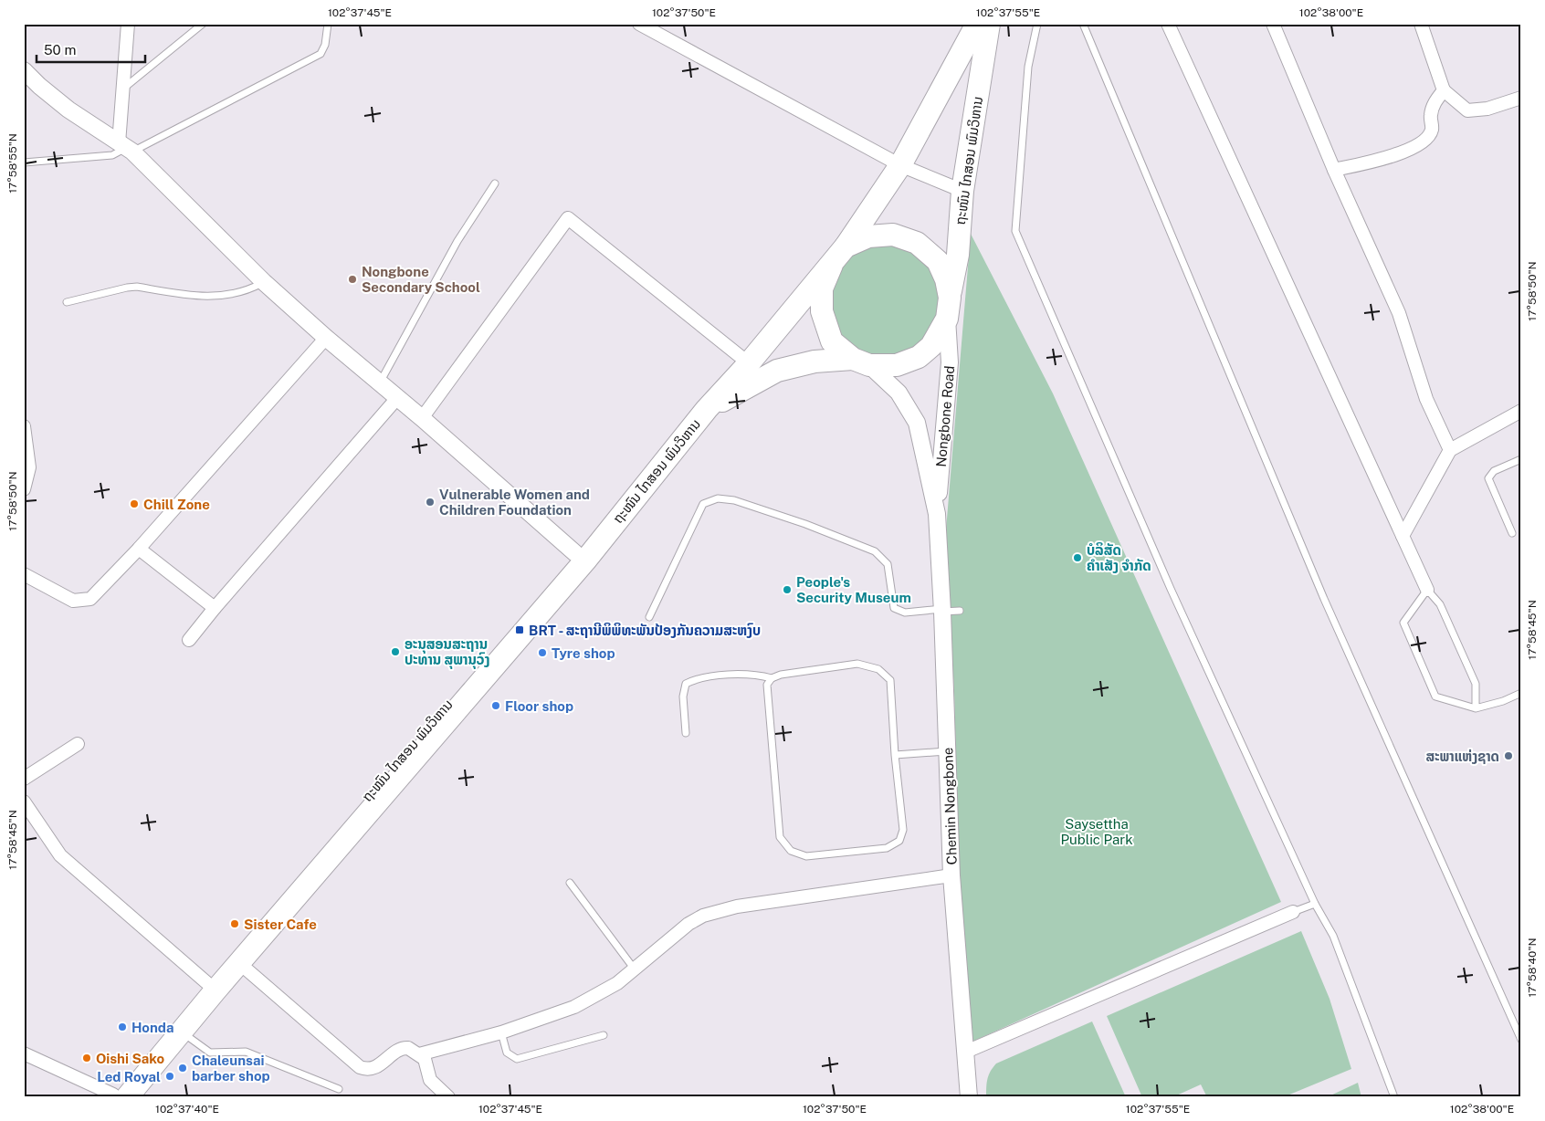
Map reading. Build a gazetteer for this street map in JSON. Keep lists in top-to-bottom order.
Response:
{
  "streets": {
    "highway": ["ຖະໜົນ ໄກສອນ ພົມວິຫານ"],
    "street": ["Nongbone Road", "Chemin Nongbone"]
  },
  "crossings": [
    ["ຖະໜົນ ໄກສອນ ພົມວິຫານ", "Nongbone Road"],
    ["Nongbone Road", "Chemin Nongbone"]
  ],
  "parks": ["Saysettha Public Park"],
  "places": {
    "other": [
      "Nongbone Secondary School",
      "Vulnerable Women and Children Foundation",
      "Chill Zone",
      "ບໍລິສັດ ຄຳເສັງ ຈຳກັດ",
      "People's Security Museum",
      "ອະນຸສອນສະຖານ ປະທານ ສຸພານຸວົງ",
      "Tyre shop",
      "Floor shop",
      "ສະພາແຫ່ງຊາດ",
      "Sister Cafe",
      "Honda",
      "Oishi Sako",
      "Chaleunsai barber shop",
      "Led Royal"
    ],
    "transit": ["BRT - ສະຖານີພິພິທະພັນປ້ອງກັນຄວາມສະຫງົບ"]
  },
  "scale_bar": "50 m",
  "coordinates": [
    "102°37'45\"E",
    "102°37'50\"E",
    "102°37'55\"E",
    "102°38'00\"E",
    "17°58'55\"N",
    "17°58'50\"N",
    "17°58'45\"N",
    "17°58'40\"N",
    "102°37'40\"E"
  ]
}
